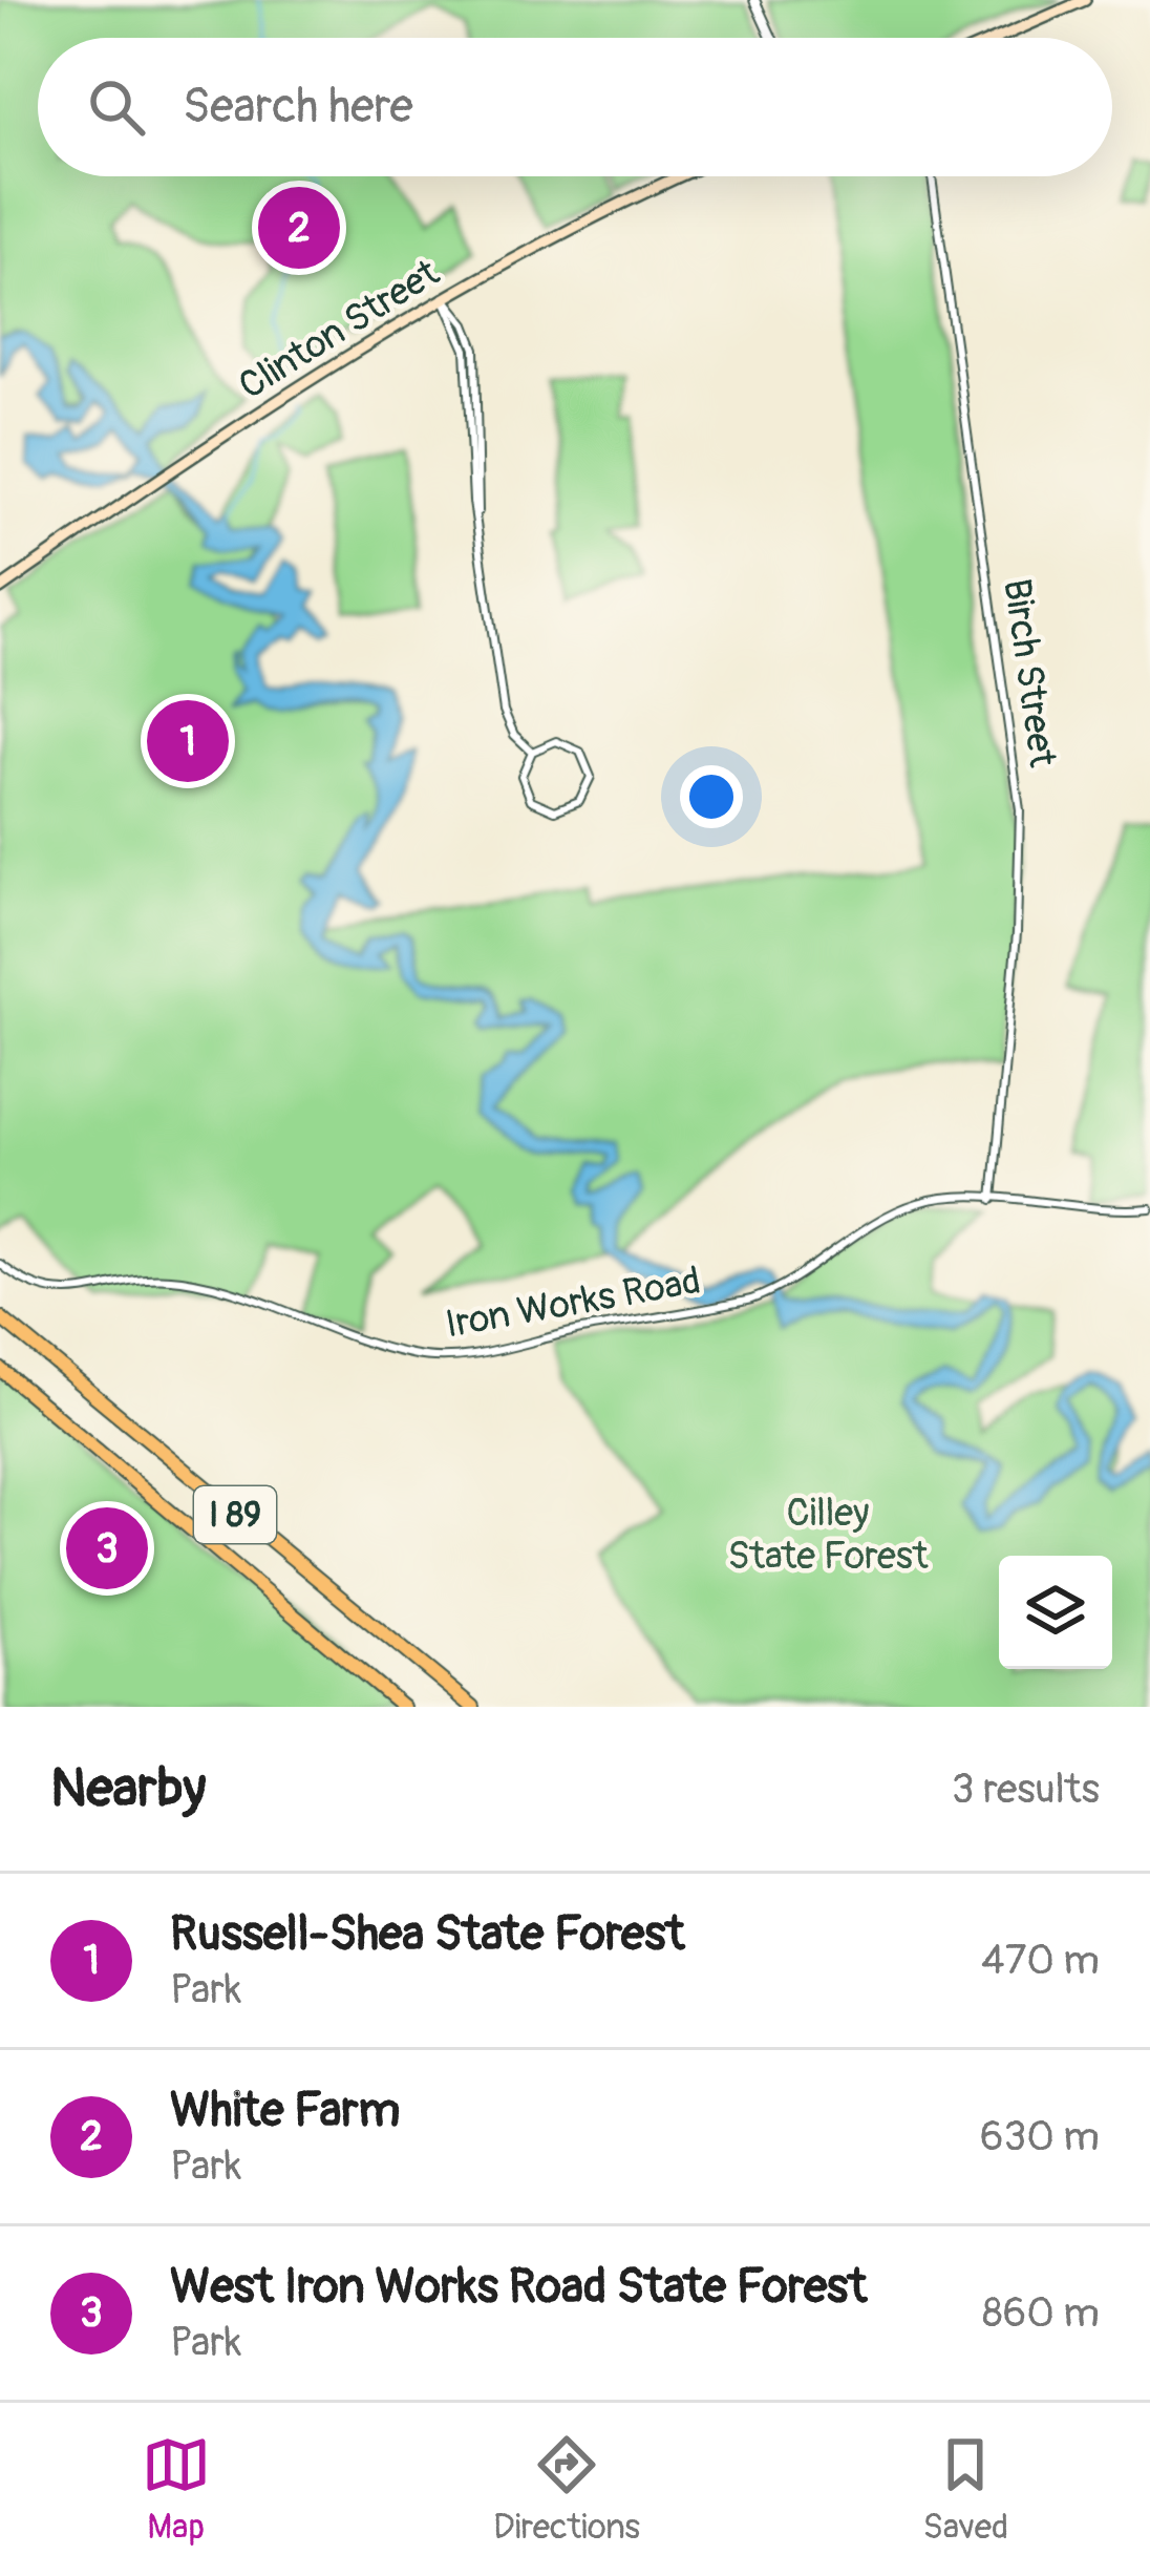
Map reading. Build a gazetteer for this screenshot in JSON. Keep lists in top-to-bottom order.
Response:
{
  "streets": {
    "highway": ["I 89"],
    "main road": ["Clinton Street"],
    "street": ["Birch Street", "Iron Works Road"]
  },
  "crossings": [
    ["Birch Street", "Iron Works Road"]
  ],
  "parks": ["Cilley State Forest"],
  "page": {
    "search": "Search here",
    "pins": ["2", "1", "3"],
    "heading": ["Nearby", "3 results"],
    "list": [
      {
        "mark": "1",
        "name": "Russell-Shea State Forest",
        "note": "Park",
        "value": "470 m"
      },
      {
        "mark": "2",
        "name": "White Farm",
        "note": "Park",
        "value": "630 m"
      },
      {
        "mark": "3",
        "name": "West Iron Works Road State Forest",
        "note": "Park",
        "value": "860 m"
      }
    ],
    "nav": ["Map", "Directions", "Saved"]
  }
}
